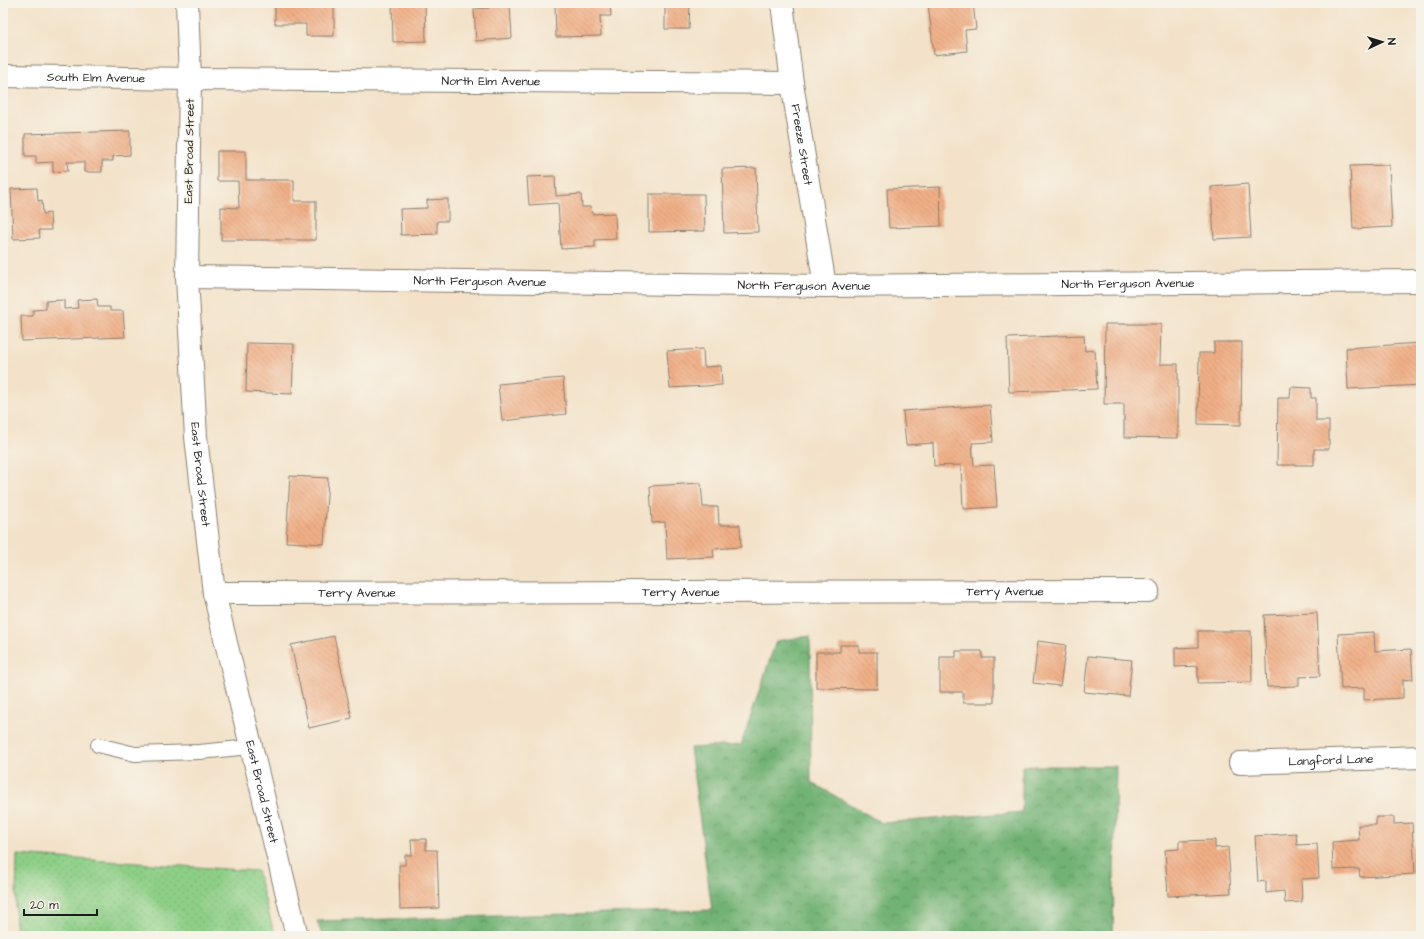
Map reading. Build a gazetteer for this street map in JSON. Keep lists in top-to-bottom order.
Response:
{
  "streets": {
    "street": [
      "South Elm Avenue",
      "North Elm Avenue",
      "Freeze Street",
      "East Broad Street",
      "North Ferguson Avenue",
      "Terry Avenue",
      "Langford Lane"
    ]
  },
  "crossings": [
    ["South Elm Avenue", "North Elm Avenue"],
    ["South Elm Avenue", "East Broad Street"],
    ["North Elm Avenue", "Freeze Street"],
    ["North Elm Avenue", "East Broad Street"],
    ["Freeze Street", "North Ferguson Avenue"],
    ["East Broad Street", "North Ferguson Avenue"],
    ["East Broad Street", "Terry Avenue"]
  ],
  "scale_bar": "20 m",
  "north": "right"
}
